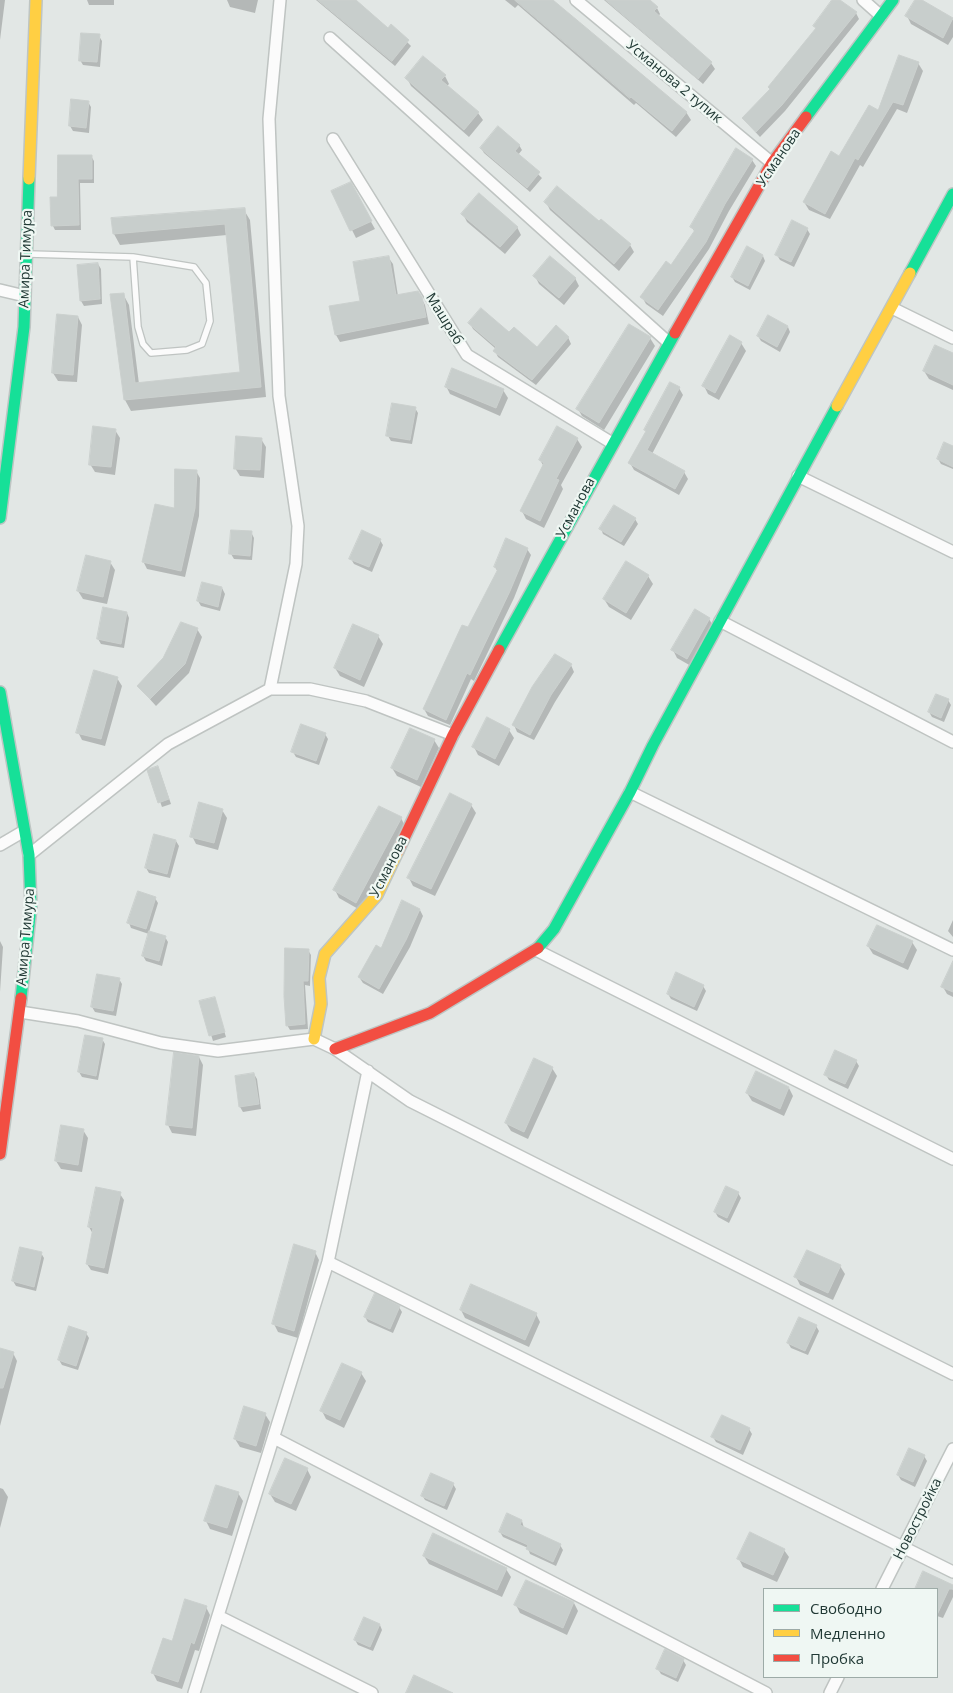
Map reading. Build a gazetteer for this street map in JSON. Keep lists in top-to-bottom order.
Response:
{
  "streets": {
    "street": [
      "Усманова 2 тупик",
      "Усманова",
      "Амира Тимура",
      "Машраб",
      "Новостройка"
    ]
  },
  "crossings": [
    ["Усманова 2 тупик", "Усманова"],
    ["Усманова", "Машраб"]
  ],
  "legend": ["Свободно", "Медленно", "Пробка"]
}
